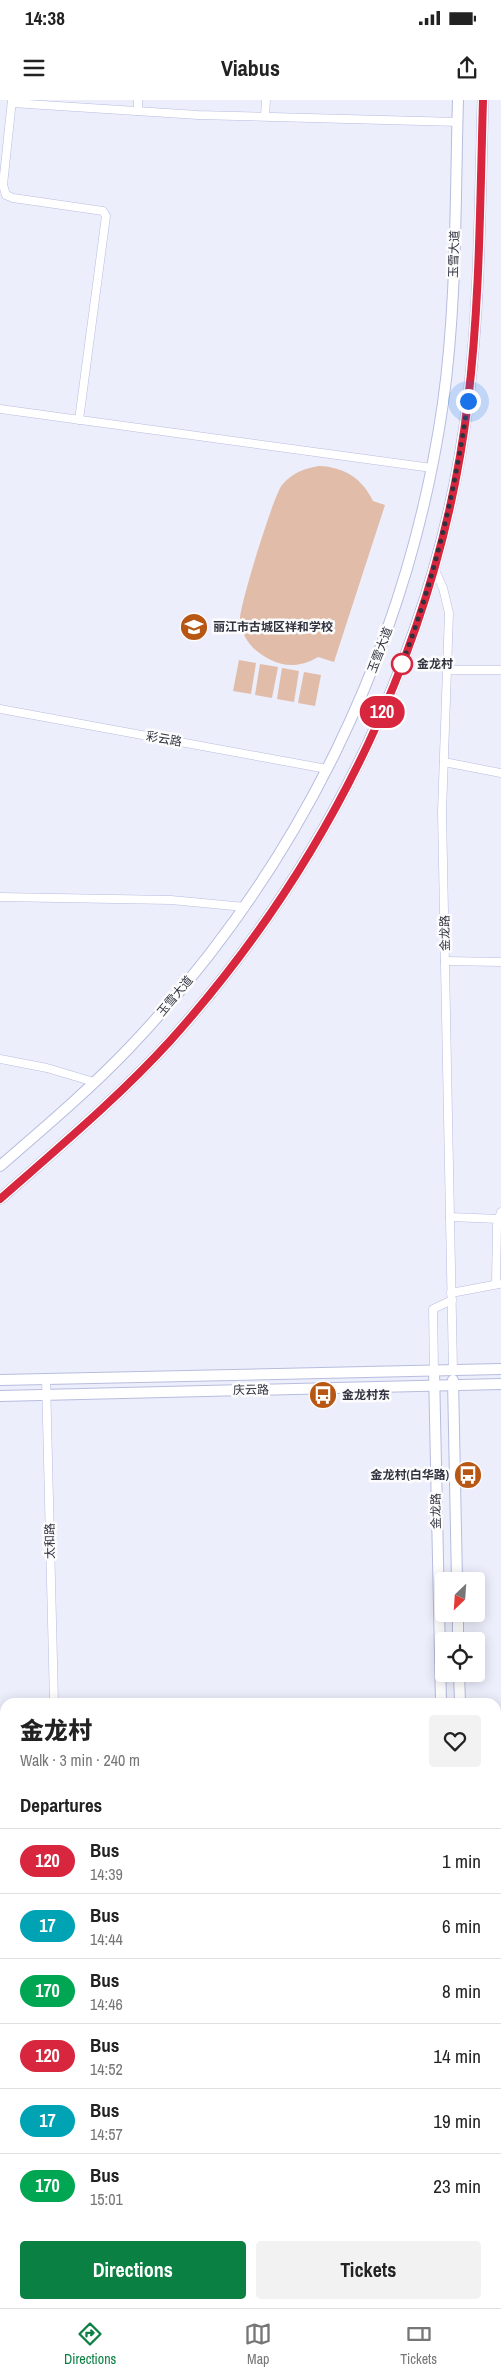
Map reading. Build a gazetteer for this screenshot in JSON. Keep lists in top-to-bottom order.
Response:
{
  "streets": {
    "main road": ["玉雪大道", "金龙路", "庆云路"],
    "street": ["彩云路", "太和路"]
  },
  "crossings": [
    ["玉雪大道", "彩云路"],
    ["玉雪大道", "金龙路"],
    ["金龙路", "庆云路"],
    ["庆云路", "太和路"]
  ],
  "places": {
    "school or university": ["丽江市古城区祥和学校"],
    "other": ["金龙村"],
    "bus stop": ["金龙村东", "金龙村(白华路)"]
  },
  "lines": ["bus line 120"],
  "north": "bottom left",
  "page": {
    "status": "14:38",
    "header": "Viabus",
    "on_map": "120",
    "heading": [
      ["金龙村", "Walk · 3 min · 240 m"],
      "Departures"
    ],
    "list": [
      {
        "mark": "120",
        "name": "Bus",
        "note": "14:39",
        "value": "1 min"
      },
      {
        "mark": "17",
        "name": "Bus",
        "note": "14:44",
        "value": "6 min"
      },
      {
        "mark": "170",
        "name": "Bus",
        "note": "14:46",
        "value": "8 min"
      },
      {
        "mark": "120",
        "name": "Bus",
        "note": "14:52",
        "value": "14 min"
      },
      {
        "mark": "17",
        "name": "Bus",
        "note": "14:57",
        "value": "19 min"
      },
      {
        "mark": "170",
        "name": "Bus",
        "note": "15:01",
        "value": "23 min"
      }
    ],
    "buttons": ["Directions", "Tickets"],
    "tabs": ["Directions", "Map", "Tickets"]
  }
}
